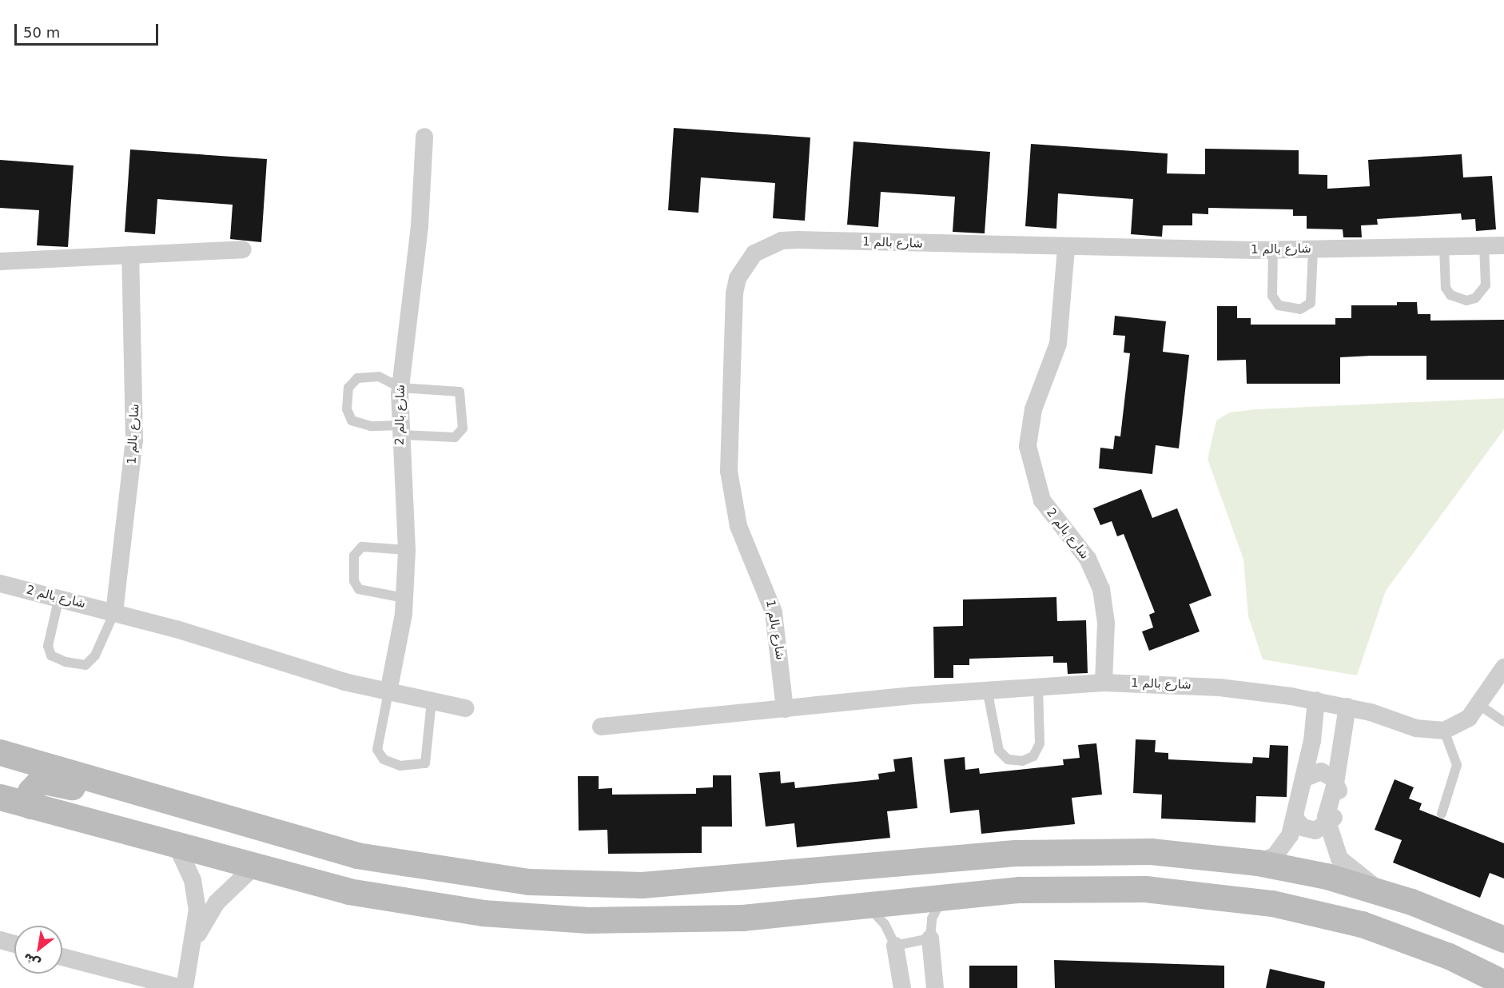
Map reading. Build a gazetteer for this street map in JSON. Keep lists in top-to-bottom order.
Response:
{
  "streets": {
    "street": ["شارع بالم 1", "شارع بالم 2"]
  },
  "crossings": [
    ["شارع بالم 1", "شارع بالم 2"]
  ],
  "scale_bar": "50 m",
  "north": "bottom left"
}
